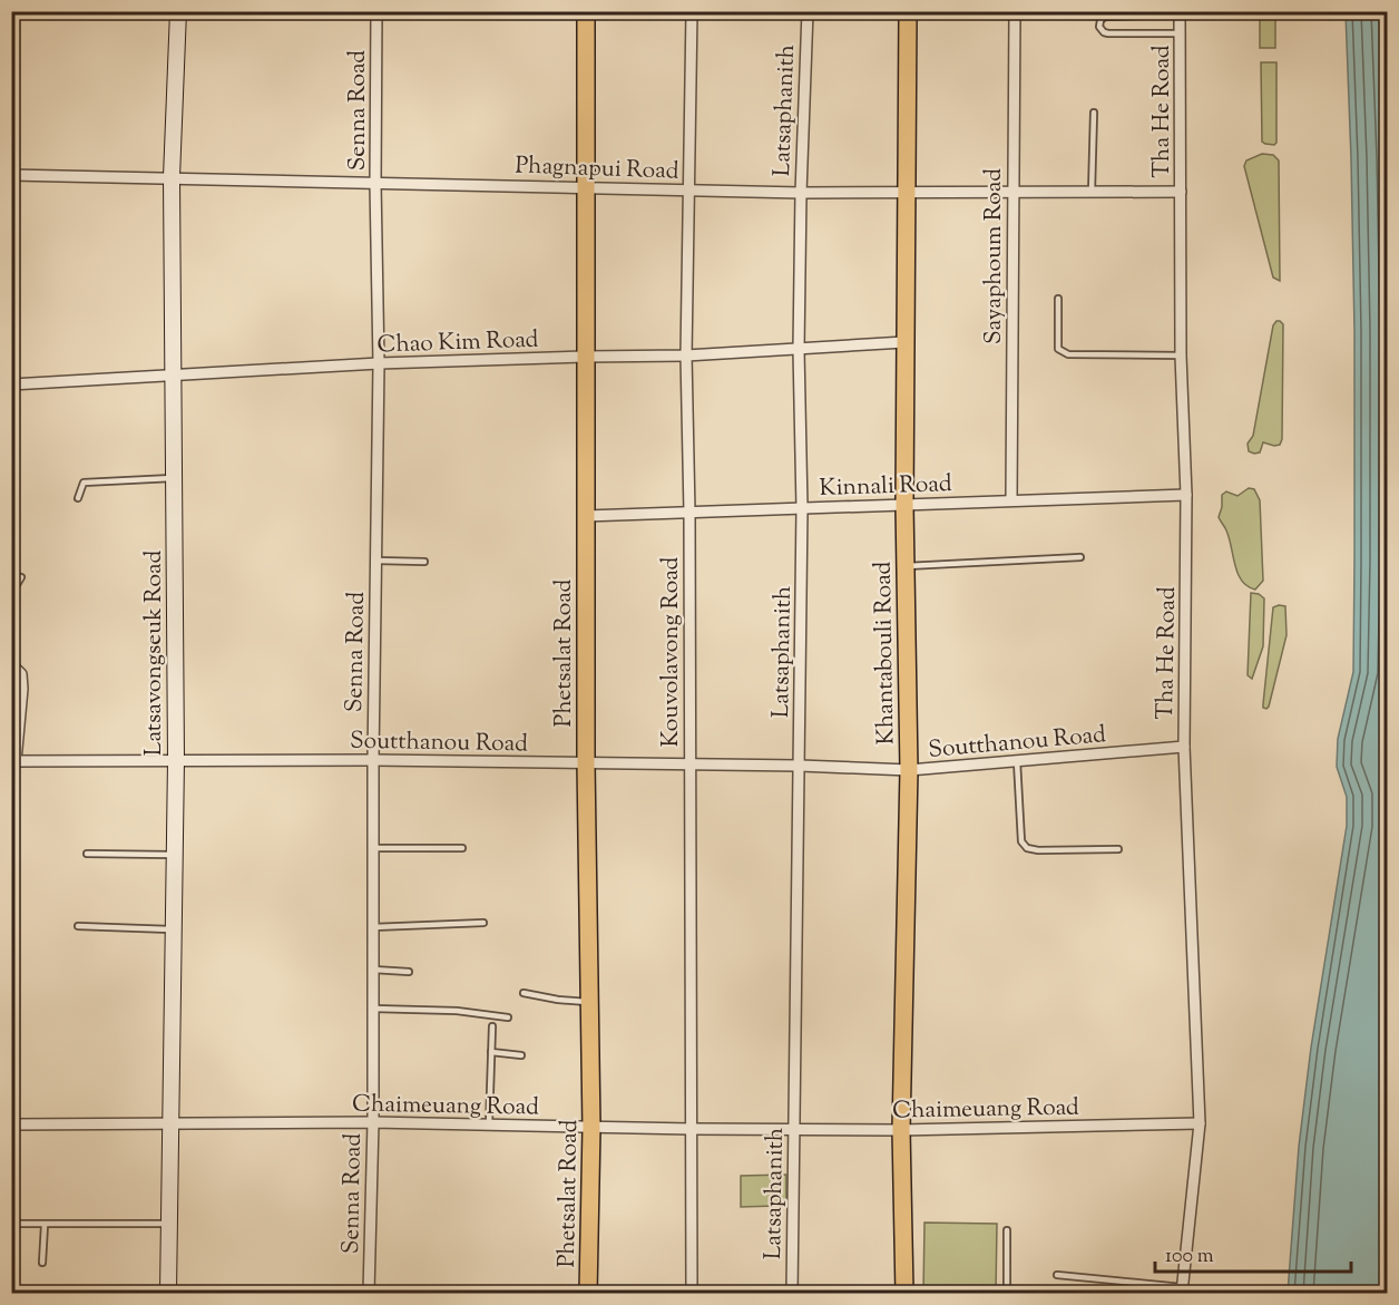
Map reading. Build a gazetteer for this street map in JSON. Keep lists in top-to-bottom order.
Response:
{
  "streets": {
    "main road": ["Phetsalat Road", "Khantabouli Road"],
    "street": [
      "Senna Road",
      "Latsaphanith",
      "Tha He Road",
      "Phagnapui Road",
      "Sayaphoum Road",
      "Chao Kim Road",
      "Kinnali Road",
      "Kouvolavong Road",
      "Latsavongseuk Road",
      "Soutthanou Road",
      "Chaimeuang Road"
    ]
  },
  "crossings": [
    ["Senna Road", "Phagnapui Road"],
    ["Senna Road", "Chao Kim Road"],
    ["Senna Road", "Soutthanou Road"],
    ["Senna Road", "Chaimeuang Road"],
    ["Latsaphanith", "Phagnapui Road"],
    ["Latsaphanith", "Chao Kim Road"],
    ["Latsaphanith", "Kinnali Road"],
    ["Latsaphanith", "Soutthanou Road"],
    ["Latsaphanith", "Chaimeuang Road"],
    ["Tha He Road", "Phagnapui Road"],
    ["Tha He Road", "Kinnali Road"],
    ["Tha He Road", "Soutthanou Road"],
    ["Tha He Road", "Chaimeuang Road"],
    ["Phagnapui Road", "Sayaphoum Road"],
    ["Phagnapui Road", "Kouvolavong Road"],
    ["Phagnapui Road", "Latsavongseuk Road"],
    ["Phagnapui Road", "Phetsalat Road"],
    ["Phagnapui Road", "Khantabouli Road"],
    ["Sayaphoum Road", "Kinnali Road"],
    ["Chao Kim Road", "Kouvolavong Road"],
    ["Chao Kim Road", "Latsavongseuk Road"],
    ["Chao Kim Road", "Phetsalat Road"],
    ["Chao Kim Road", "Khantabouli Road"],
    ["Kinnali Road", "Kouvolavong Road"],
    ["Kinnali Road", "Phetsalat Road"],
    ["Kinnali Road", "Khantabouli Road"],
    ["Kouvolavong Road", "Soutthanou Road"],
    ["Kouvolavong Road", "Chaimeuang Road"],
    ["Latsavongseuk Road", "Soutthanou Road"],
    ["Latsavongseuk Road", "Chaimeuang Road"],
    ["Phetsalat Road", "Soutthanou Road"],
    ["Phetsalat Road", "Chaimeuang Road"],
    ["Khantabouli Road", "Soutthanou Road"],
    ["Khantabouli Road", "Chaimeuang Road"]
  ],
  "scale_bar": "100 m"
}
